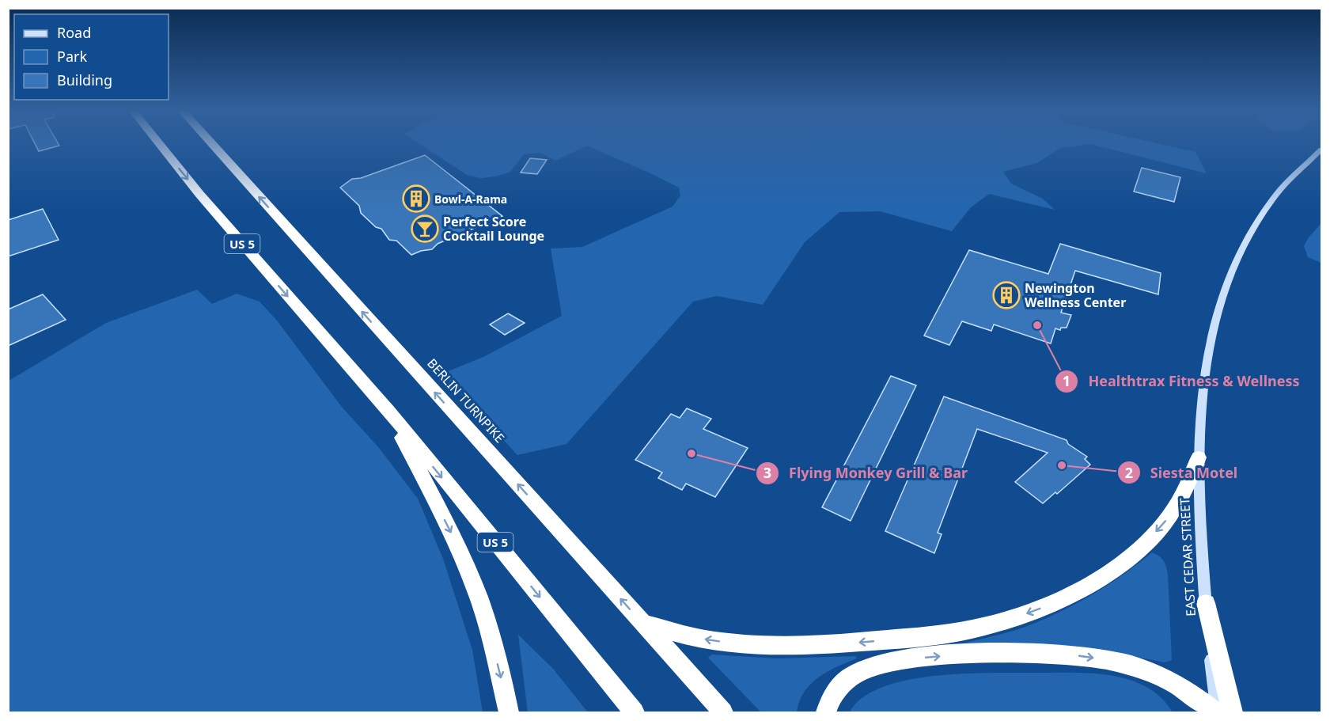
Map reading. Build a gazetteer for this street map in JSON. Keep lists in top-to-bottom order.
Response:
{
  "streets": {
    "highway": ["US 5", "BERLIN TURNPIKE"],
    "main road": ["EAST CEDAR STREET"]
  },
  "places": {
    "building": ["Bowl-A-Rama", "Newington Wellness Center"],
    "bar": ["Perfect Score Cocktail Lounge"],
    "other": ["Healthtrax Fitness & Wellness", "Flying Monkey Grill & Bar", "Siesta Motel"]
  },
  "legend": ["Road", "Park", "Building"]
}
